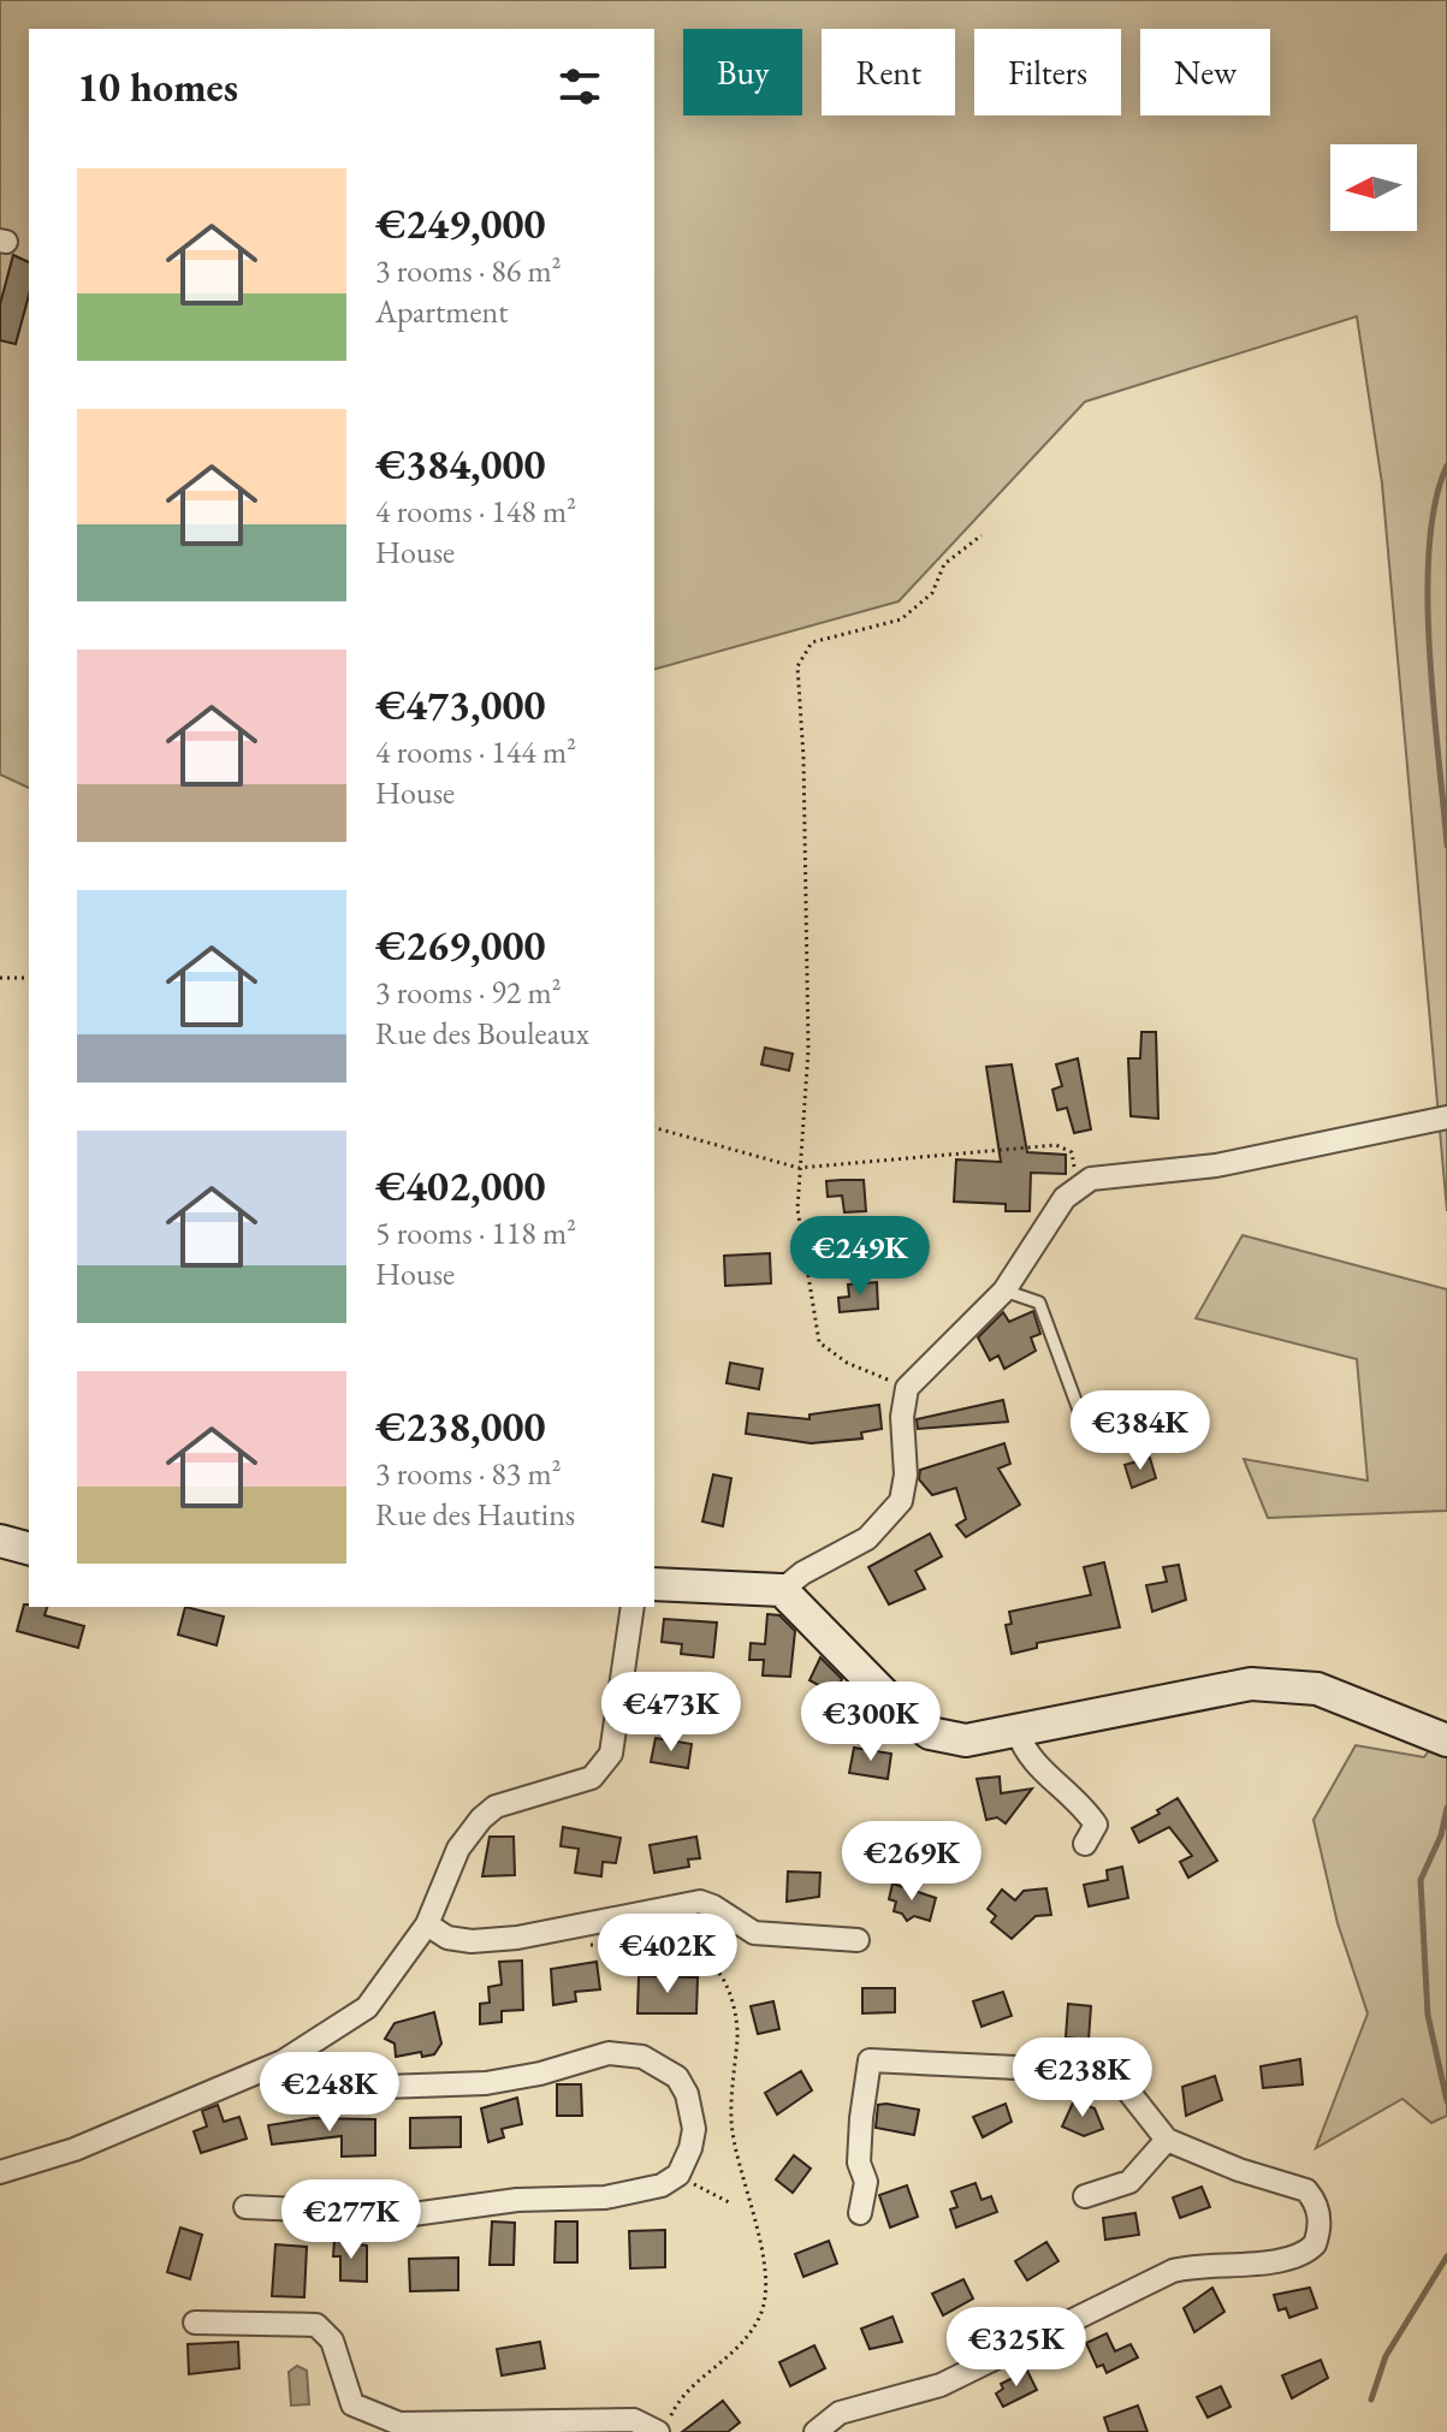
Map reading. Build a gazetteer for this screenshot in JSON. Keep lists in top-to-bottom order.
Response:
{
  "north": "left",
  "page": {
    "chip": [
      "Buy",
      "Rent",
      "Filters",
      "New"
    ],
    "heading": "10 homes",
    "list": [
      {
        "name": "€249,000",
        "note": "3 rooms · 86 m² · Apartment"
      },
      {
        "name": "€384,000",
        "note": "4 rooms · 148 m² · House"
      },
      {
        "name": "€473,000",
        "note": "4 rooms · 144 m² · House"
      },
      {
        "name": "€269,000",
        "note": "3 rooms · 92 m² · Rue des Bouleaux"
      },
      {
        "name": "€402,000",
        "note": "5 rooms · 118 m² · House"
      },
      {
        "name": "€238,000",
        "note": "3 rooms · 83 m² · Rue des Hautins"
      }
    ],
    "price": [
      "€249K",
      "€384K",
      "€473K",
      "€300K",
      "€269K",
      "€402K",
      "€238K",
      "€248K",
      "€277K",
      "€325K"
    ]
  }
}
